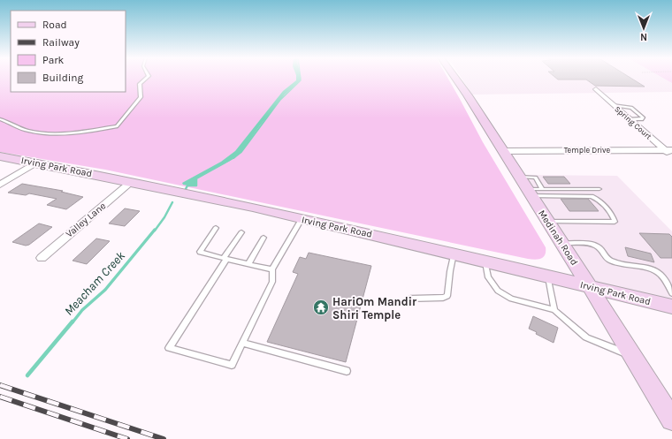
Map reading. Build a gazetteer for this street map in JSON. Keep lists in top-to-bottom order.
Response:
{
  "streets": {
    "main road": ["Irving Park Road", "Medinah Road"],
    "street": ["Spring Court", "Temple Drive", "Valley Lane"]
  },
  "crossings": [
    ["Spring Court", "Temple Drive"],
    ["Temple Drive", "Medinah Road"],
    ["Irving Park Road", "Valley Lane"],
    ["Irving Park Road", "Medinah Road"]
  ],
  "water": ["Meacham Creek"],
  "places": {
    "temple": ["HariOm Mandir Shiri Temple"]
  },
  "legend": [
    "Road",
    "Railway",
    "Park",
    "Building"
  ],
  "north": "bottom"
}
